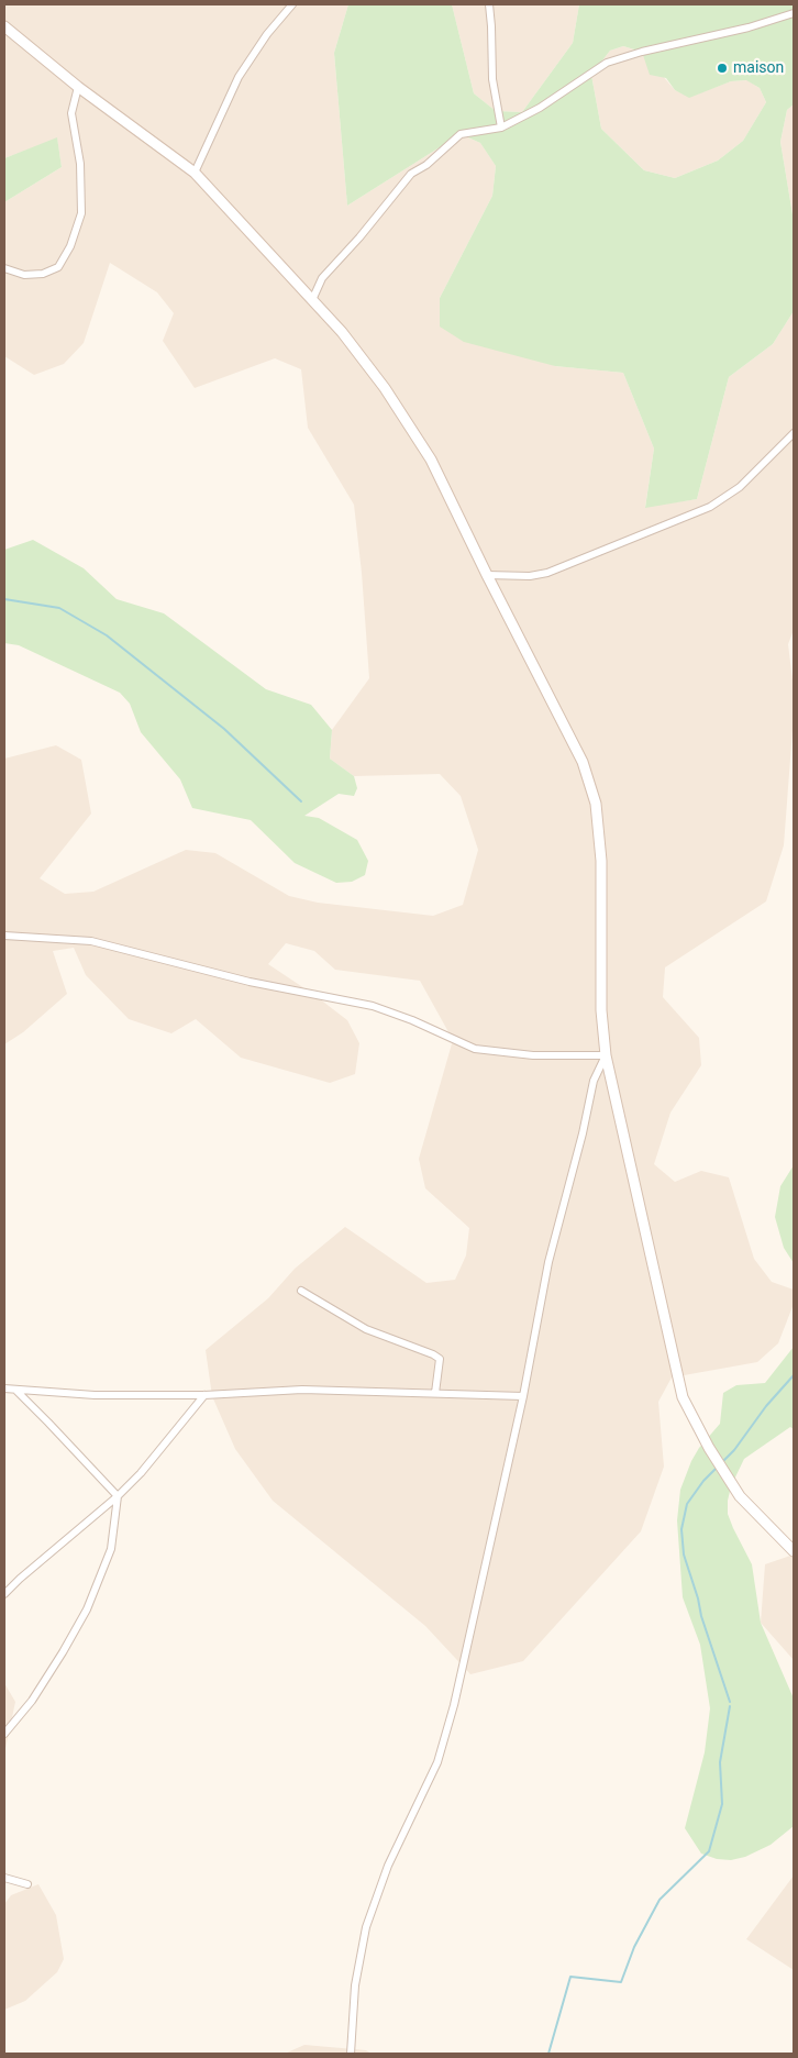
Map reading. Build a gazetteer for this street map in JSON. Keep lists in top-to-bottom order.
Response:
{
  "places": ["maison"]
}
